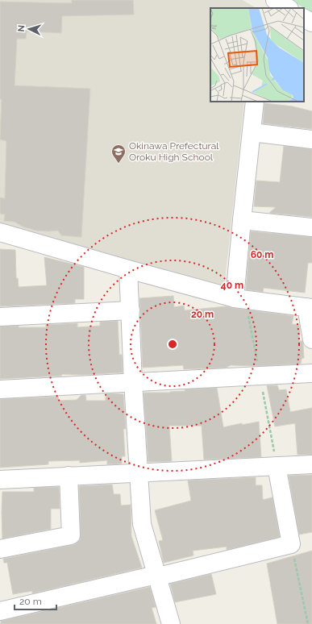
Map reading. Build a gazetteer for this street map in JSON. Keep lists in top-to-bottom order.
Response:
{
  "places": {
    "school or university": ["Okinawa Prefectural Oroku High School"]
  },
  "scale_bar": "20 m",
  "north": "left",
  "rings": ["60 m", "40 m", "20 m"]
}
